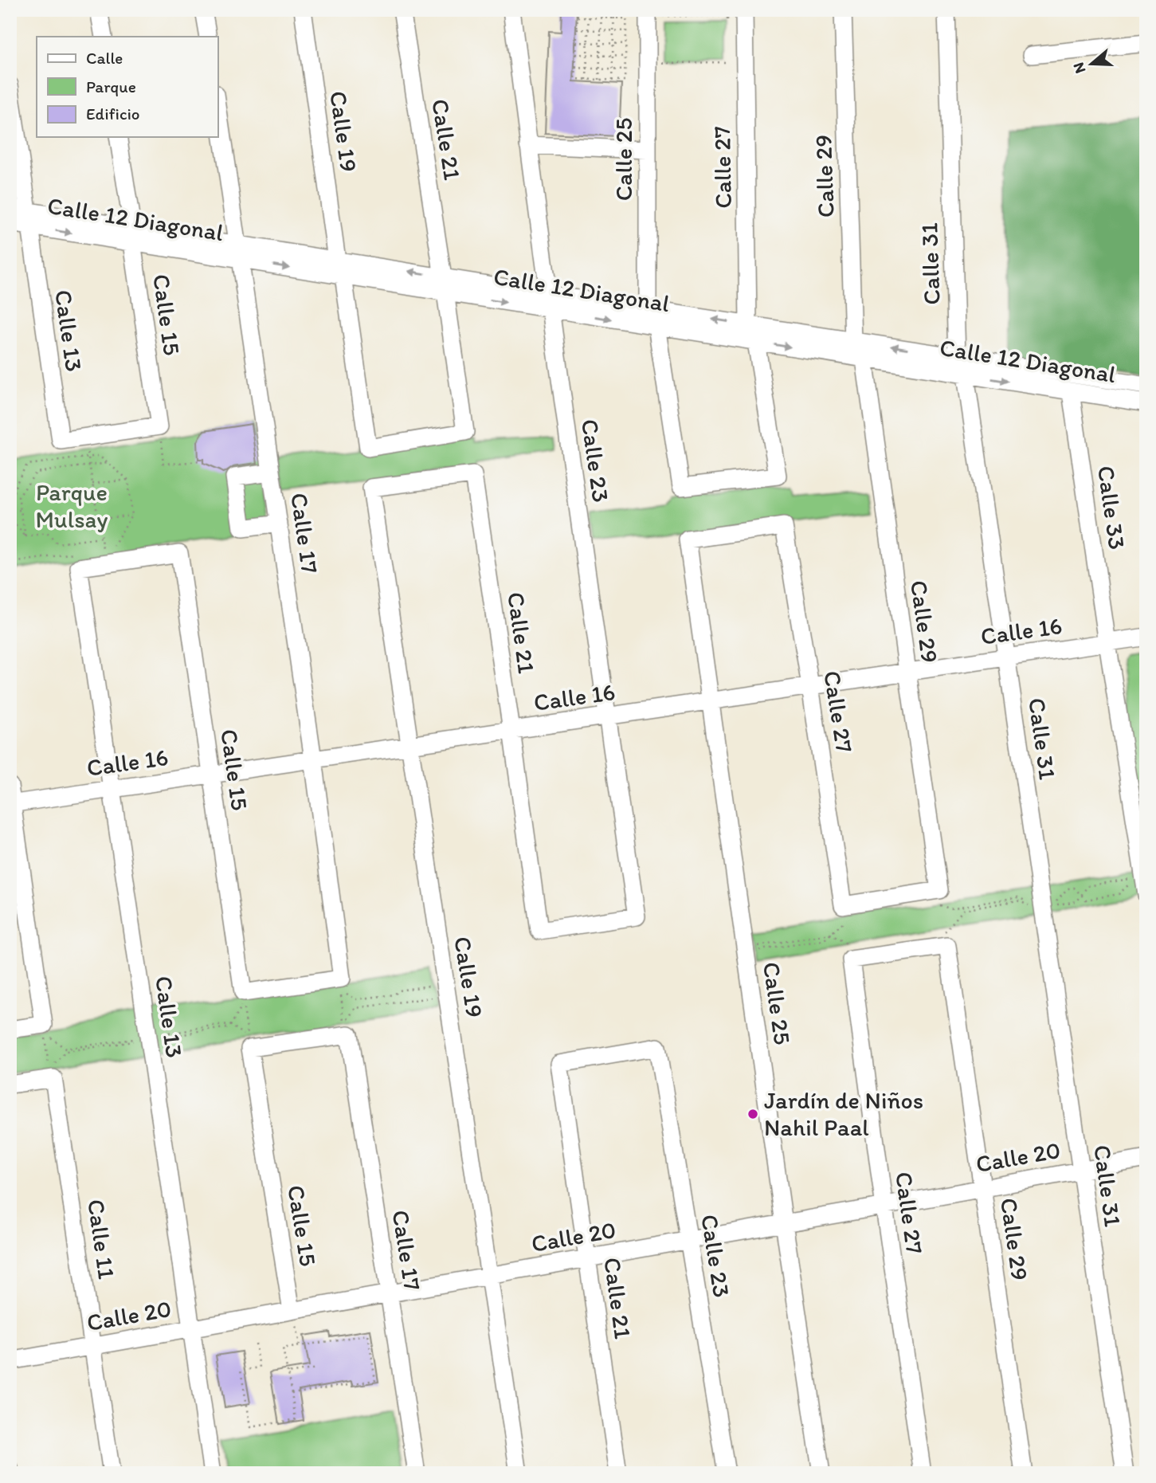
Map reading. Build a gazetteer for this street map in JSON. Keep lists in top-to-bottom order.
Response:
{
  "streets": {
    "street": [
      "Calle 19",
      "Calle 21",
      "Calle 25",
      "Calle 27",
      "Calle 29",
      "Calle 12 Diagonal",
      "Calle 31",
      "Calle 15",
      "Calle 13",
      "Calle 23",
      "Calle 33",
      "Calle 17",
      "Calle 16",
      "Calle 20",
      "Calle 11"
    ]
  },
  "crossings": [
    ["Calle 19", "Calle 21"],
    ["Calle 19", "Calle 12 Diagonal"],
    ["Calle 19", "Calle 16"],
    ["Calle 19", "Calle 20"],
    ["Calle 21", "Calle 12 Diagonal"],
    ["Calle 21", "Calle 23"],
    ["Calle 21", "Calle 16"],
    ["Calle 21", "Calle 20"],
    ["Calle 25", "Calle 27"],
    ["Calle 25", "Calle 12 Diagonal"],
    ["Calle 25", "Calle 16"],
    ["Calle 25", "Calle 20"],
    ["Calle 27", "Calle 12 Diagonal"],
    ["Calle 27", "Calle 16"],
    ["Calle 27", "Calle 20"],
    ["Calle 29", "Calle 12 Diagonal"],
    ["Calle 29", "Calle 16"],
    ["Calle 29", "Calle 20"],
    ["Calle 12 Diagonal", "Calle 31"],
    ["Calle 12 Diagonal", "Calle 15"],
    ["Calle 12 Diagonal", "Calle 13"],
    ["Calle 12 Diagonal", "Calle 23"],
    ["Calle 12 Diagonal", "Calle 33"],
    ["Calle 12 Diagonal", "Calle 17"],
    ["Calle 31", "Calle 16"],
    ["Calle 31", "Calle 20"],
    ["Calle 15", "Calle 13"],
    ["Calle 15", "Calle 16"],
    ["Calle 15", "Calle 20"],
    ["Calle 13", "Calle 16"],
    ["Calle 13", "Calle 20"],
    ["Calle 23", "Calle 16"],
    ["Calle 23", "Calle 20"],
    ["Calle 33", "Calle 16"],
    ["Calle 17", "Calle 16"],
    ["Calle 17", "Calle 20"],
    ["Calle 20", "Calle 11"]
  ],
  "parks": ["Parque Mulsay"],
  "places": ["Jardín de Niños Nahil Paal"],
  "legend": ["Calle", "Parque", "Edificio"],
  "north": "left"
}
